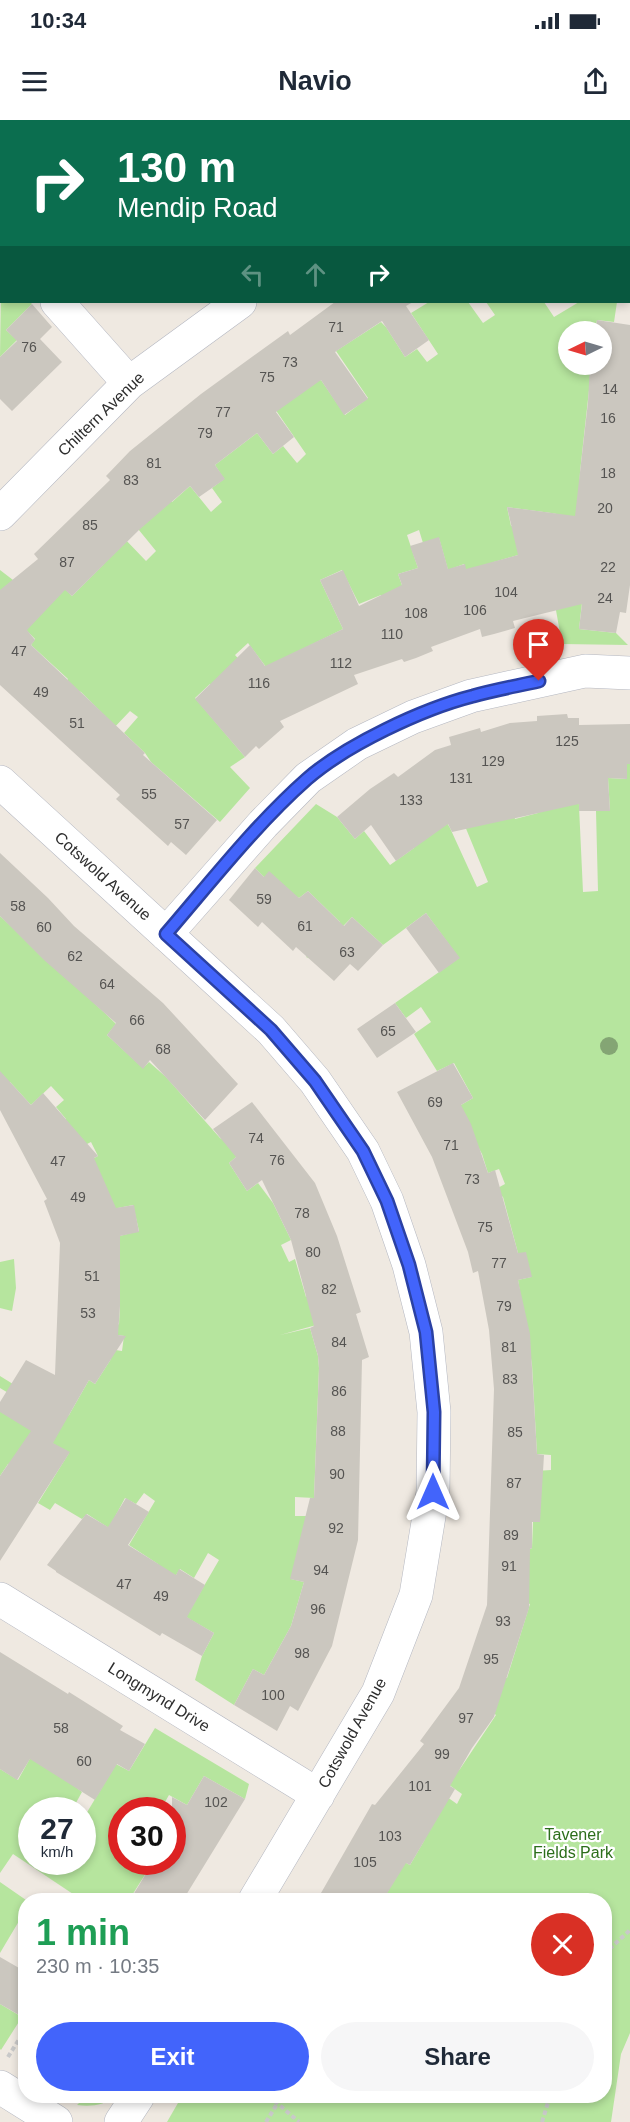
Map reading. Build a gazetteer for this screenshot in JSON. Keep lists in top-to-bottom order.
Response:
{
  "streets": {
    "street": ["Chiltern Avenue", "Cotswold Avenue", "Longmynd Drive"]
  },
  "crossings": [
    ["Cotswold Avenue", "Longmynd Drive"]
  ],
  "parks": ["Tavener Fields Park"],
  "house_numbers": [
    "71",
    "76",
    "73",
    "75",
    "14",
    "77",
    "16",
    "79",
    "81",
    "18",
    "83",
    "20",
    "85",
    "87",
    "22",
    "104",
    "24",
    "106",
    "108",
    "110",
    "47",
    "112",
    "116",
    "49",
    "51",
    "125",
    "129",
    "131",
    "55",
    "133",
    "57",
    "59",
    "58",
    "61",
    "60",
    "63",
    "62",
    "64",
    "66",
    "65",
    "68",
    "69",
    "74",
    "71",
    "76",
    "47",
    "73",
    "49",
    "78",
    "75",
    "80",
    "77",
    "51",
    "82",
    "79",
    "53",
    "84",
    "81",
    "83",
    "86",
    "88",
    "85",
    "90",
    "87",
    "92",
    "89",
    "91",
    "94",
    "47",
    "49",
    "96",
    "93",
    "98",
    "95",
    "100",
    "97",
    "58",
    "99",
    "60",
    "101",
    "102",
    "103",
    "105"
  ],
  "north": "left",
  "page": {
    "status": "10:34",
    "header": "Navio",
    "turn": ["130 m", "Mendip Road"],
    "speed": "27 km/h",
    "limit": "30",
    "heading": ["1 min", "230 m · 10:35"],
    "buttons": ["Exit", "Share"]
  }
}
